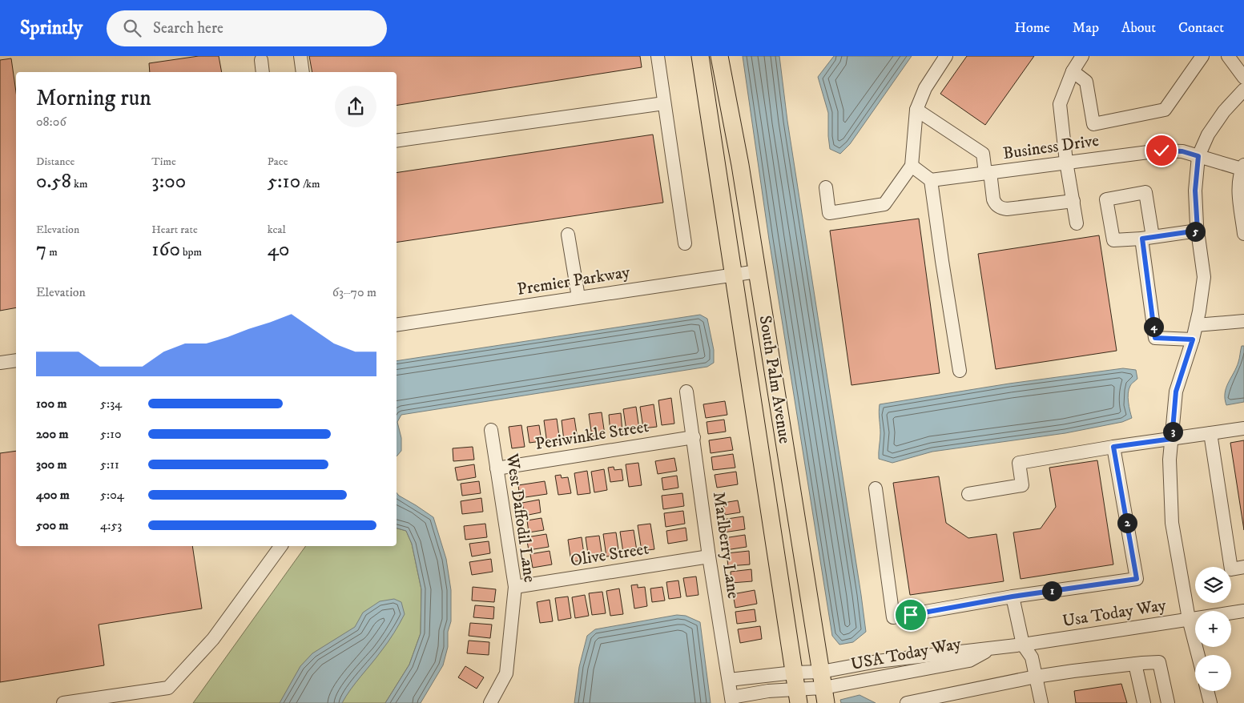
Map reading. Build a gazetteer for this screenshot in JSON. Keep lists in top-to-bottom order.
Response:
{
  "streets": {
    "main road": ["South Palm Avenue"],
    "street": [
      "Business Drive",
      "Premier Parkway",
      "Periwinkle Street",
      "West Daffodil Lane",
      "Marlberry Lane",
      "Olive Street",
      "Usa Today Way",
      "USA Today Way"
    ]
  },
  "crossings": [
    ["Premier Parkway", "South Palm Avenue"],
    ["South Palm Avenue", "USA Today Way"],
    ["Periwinkle Street", "West Daffodil Lane"],
    ["Periwinkle Street", "Marlberry Lane"],
    ["West Daffodil Lane", "Olive Street"],
    ["Marlberry Lane", "Olive Street"],
    ["Marlberry Lane", "USA Today Way"],
    ["Usa Today Way", "USA Today Way"]
  ],
  "page": {
    "header": "Sprintly",
    "search": "Search here",
    "nav": [
      "Home",
      "Map",
      "About",
      "Contact"
    ],
    "heading": ["Morning run", "08:06"],
    "stats": [
      ["Distance", "0.58 km"],
      ["Time", "3:00"],
      ["Pace", "5:10 /km"],
      ["Elevation", "7 m"],
      ["Heart rate", "160 bpm"],
      ["kcal", "40"]
    ],
    "pins": [
      "5",
      "4",
      "3",
      "2",
      "1"
    ],
    "chart": ["Elevation", "63–70 m"],
    "list": [
      {
        "name": "100 m",
        "note": "5:34"
      },
      {
        "name": "200 m",
        "note": "5:10"
      },
      {
        "name": "300 m",
        "note": "5:11"
      },
      {
        "name": "400 m",
        "note": "5:04"
      },
      {
        "name": "500 m",
        "note": "4:53"
      }
    ],
    "map_buttons": ["+", "−"]
  }
}
